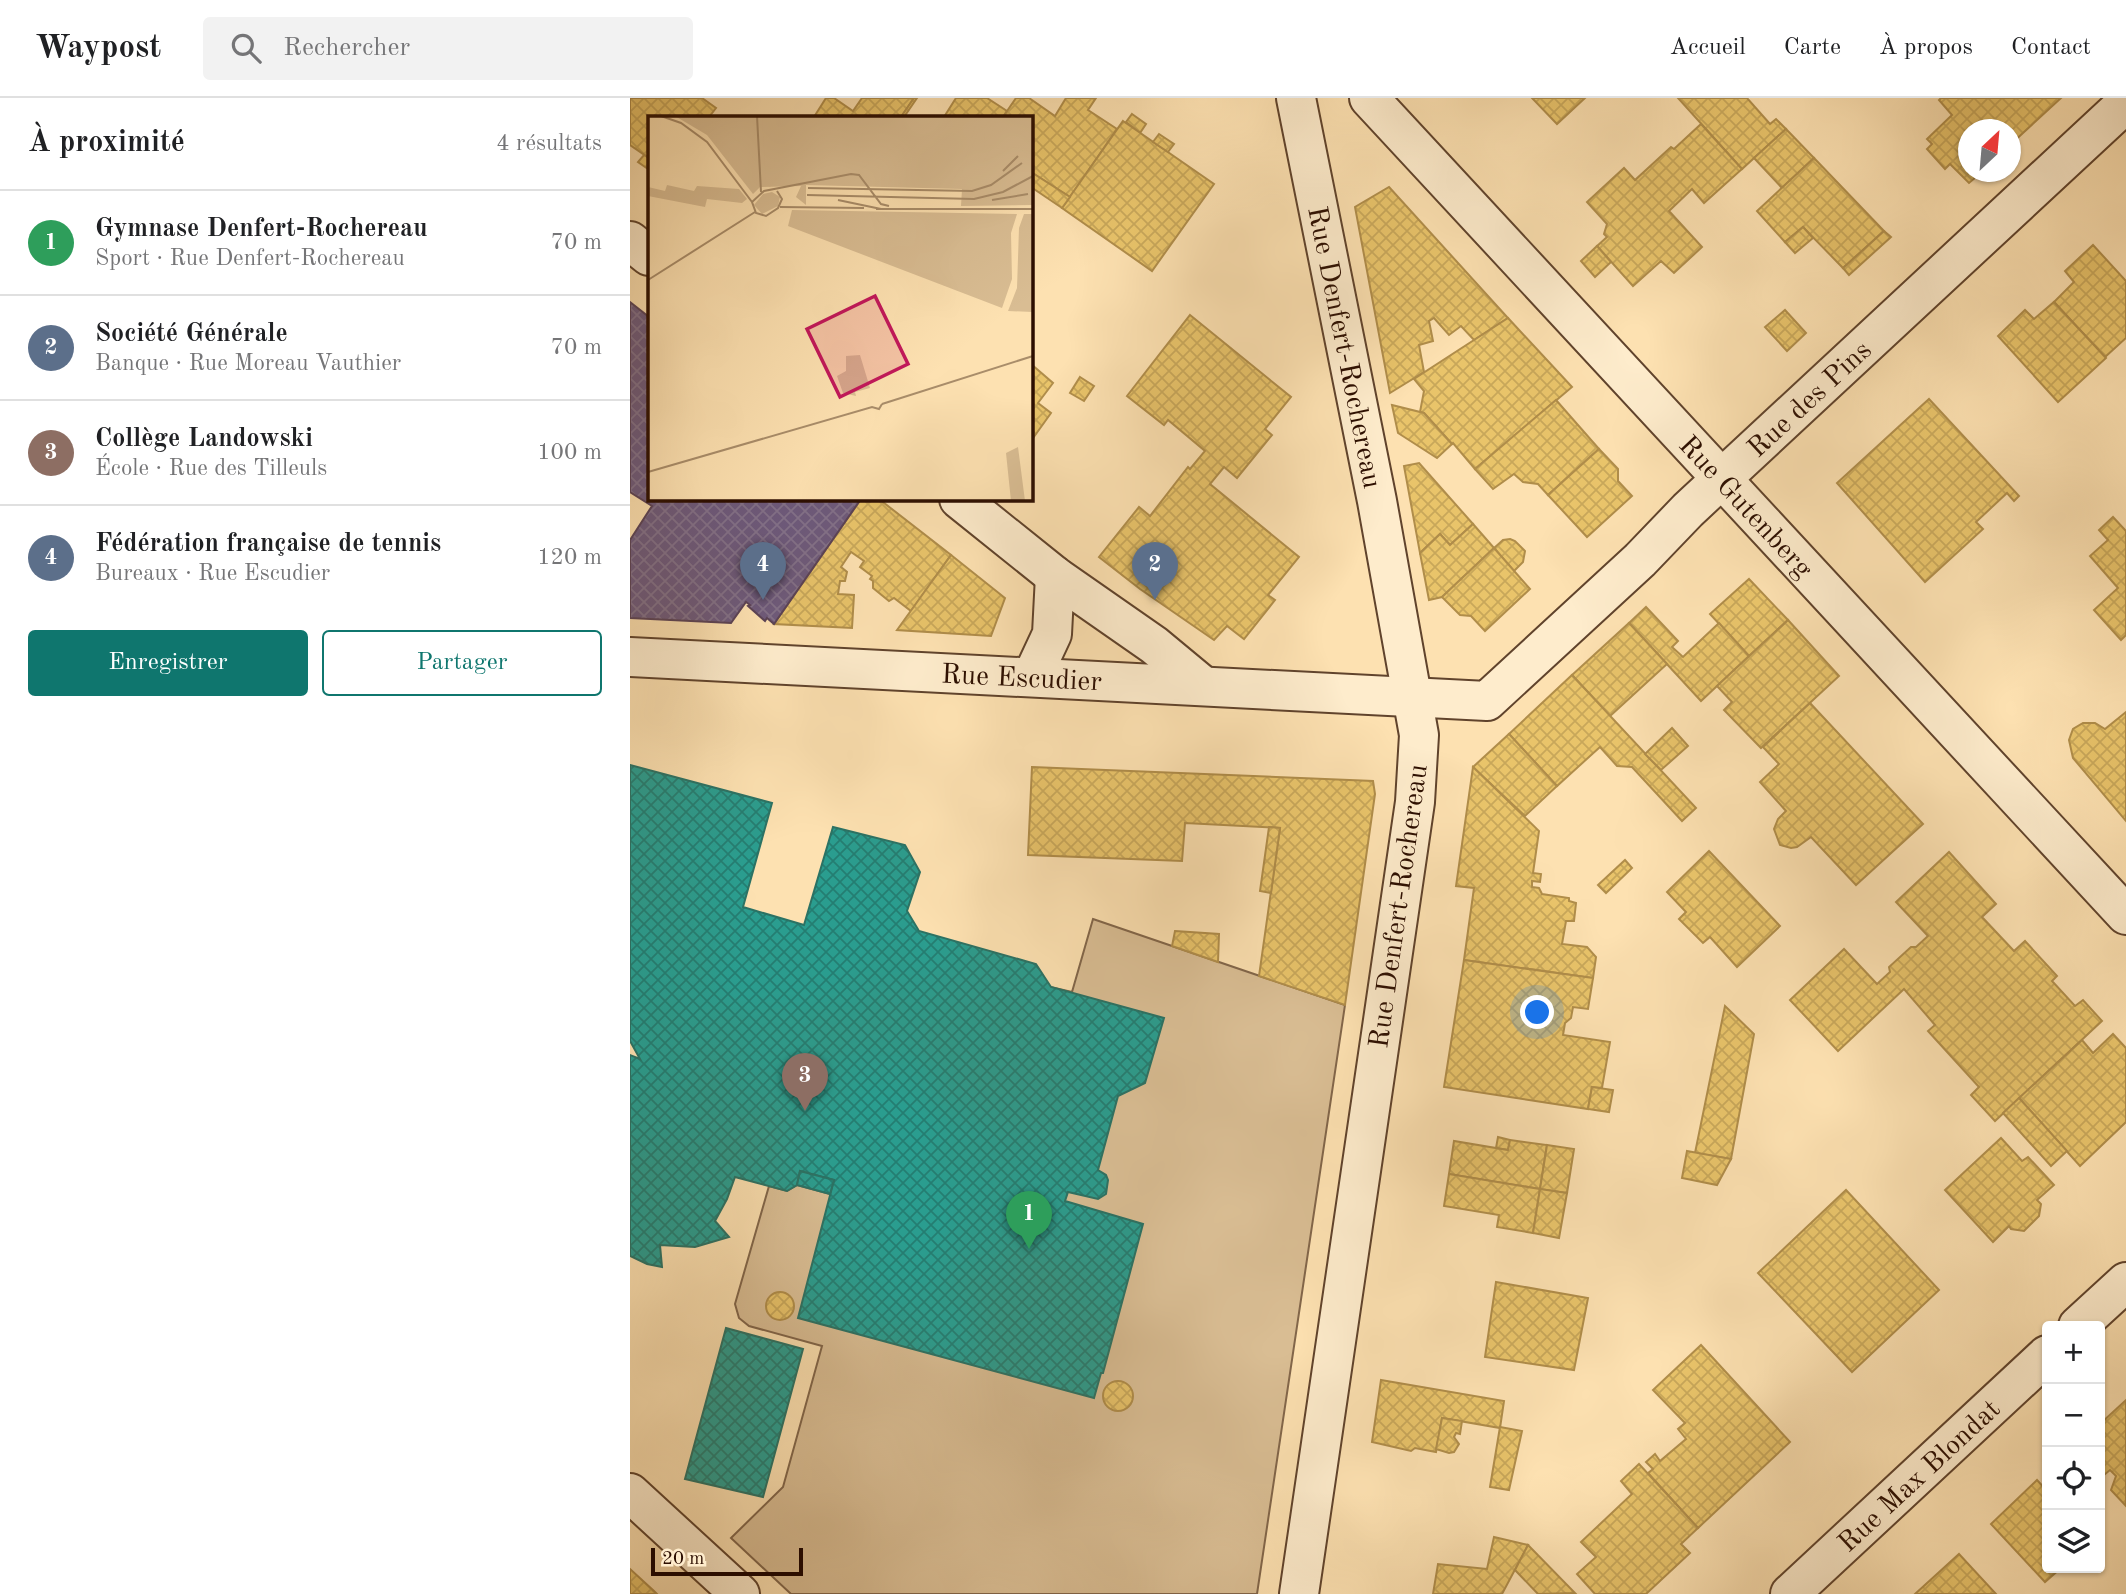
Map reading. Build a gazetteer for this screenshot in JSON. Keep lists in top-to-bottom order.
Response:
{
  "streets": {
    "street": [
      "Rue Denfert-Rochereau",
      "Rue des Pins",
      "Rue Gutenberg",
      "Rue Escudier",
      "Rue Max Blondat"
    ]
  },
  "crossings": [
    ["Rue Denfert-Rochereau", "Rue des Pins"],
    ["Rue Denfert-Rochereau", "Rue Escudier"],
    ["Rue des Pins", "Rue Gutenberg"],
    ["Rue des Pins", "Rue Escudier"]
  ],
  "scale_bar": "20 m",
  "north": "top right",
  "page": {
    "header": "Waypost",
    "search": "Rechercher",
    "nav": [
      "Accueil",
      "Carte",
      "À propos",
      "Contact"
    ],
    "heading": ["À proximité", "4 résultats"],
    "list": [
      {
        "mark": "1",
        "name": "Gymnase Denfert-Rochereau",
        "note": "Sport · Rue Denfert-Rochereau",
        "value": "70 m"
      },
      {
        "mark": "2",
        "name": "Société Générale",
        "note": "Banque · Rue Moreau Vauthier",
        "value": "70 m"
      },
      {
        "mark": "3",
        "name": "Collège Landowski",
        "note": "École · Rue des Tilleuls",
        "value": "100 m"
      },
      {
        "mark": "4",
        "name": "Fédération française de tennis",
        "note": "Bureaux · Rue Escudier",
        "value": "120 m"
      }
    ],
    "pins": [
      "2",
      "4",
      "3",
      "1"
    ],
    "buttons": ["Enregistrer", "Partager"],
    "map_buttons": ["+", "−"],
    "scale": "20 m"
  }
}
